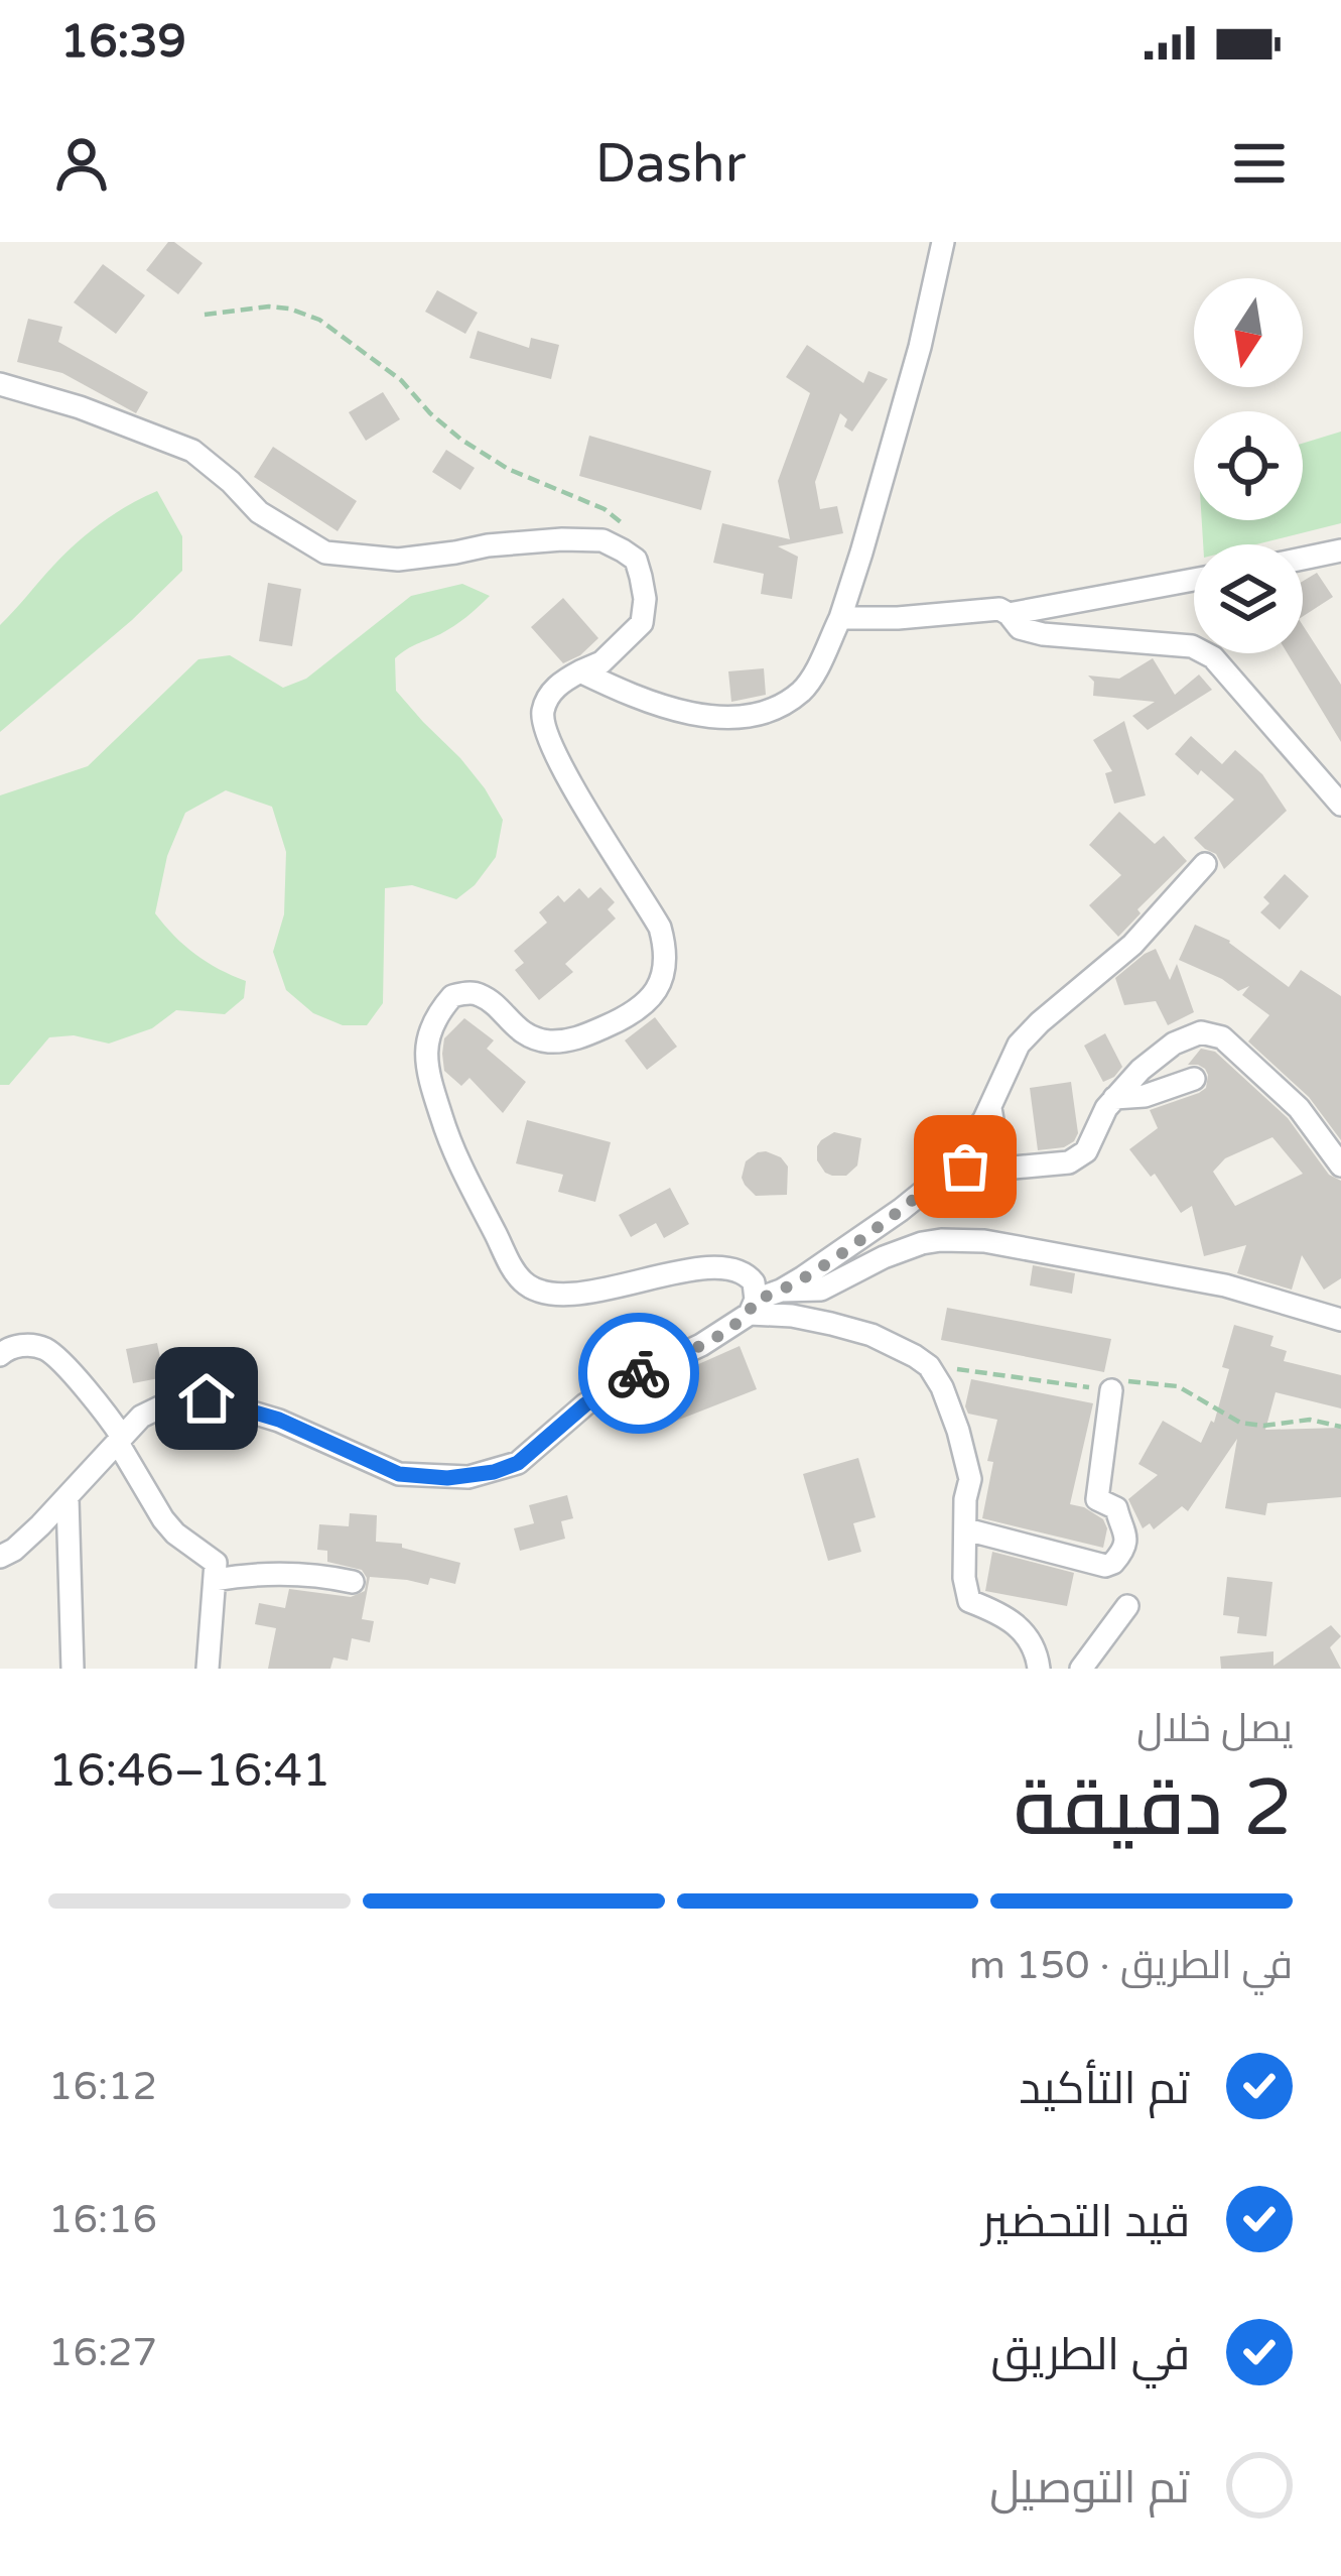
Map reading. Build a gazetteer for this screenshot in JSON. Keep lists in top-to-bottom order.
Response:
{
  "north": "bottom",
  "page": {
    "status": "16:39",
    "header": "Dashr",
    "heading": ["2 دقيقة", "يصل خلال", "16:41–16:46"],
    "bar": "في الطريق · 150 m",
    "list": [
      ["تم التأكيد", "16:12"],
      ["قيد التحضير", "16:16"],
      ["في الطريق", "16:27"],
      "تم التوصيل"
    ]
  }
}
